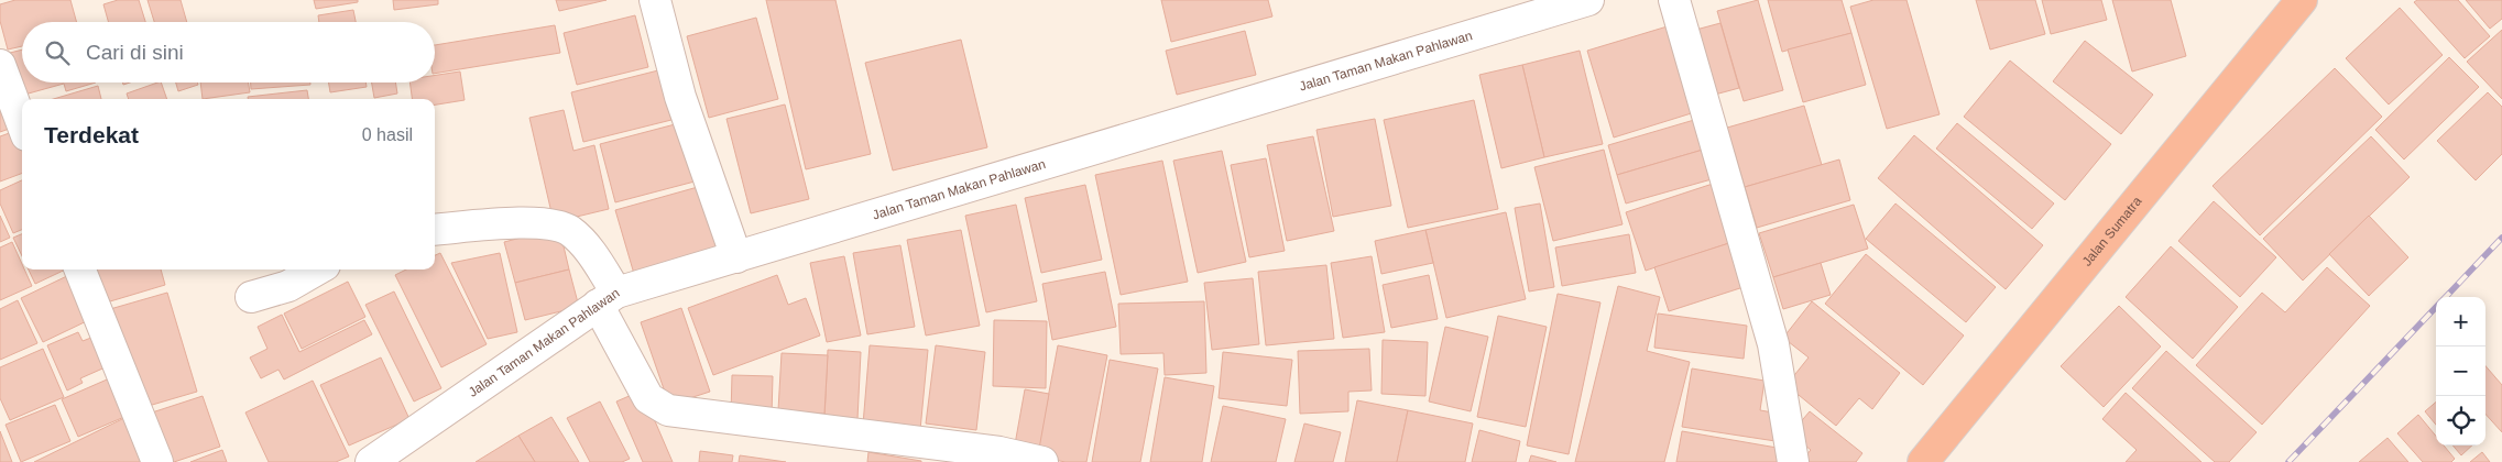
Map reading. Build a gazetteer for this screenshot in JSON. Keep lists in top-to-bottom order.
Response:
{
  "streets": {
    "highway": ["Jalan Sumatra"],
    "street": ["Jalan Taman Makan Pahlawan"]
  },
  "page": {
    "search": "Cari di sini",
    "heading": ["Terdekat", "0 hasil"],
    "map_buttons": ["+", "−"]
  }
}
